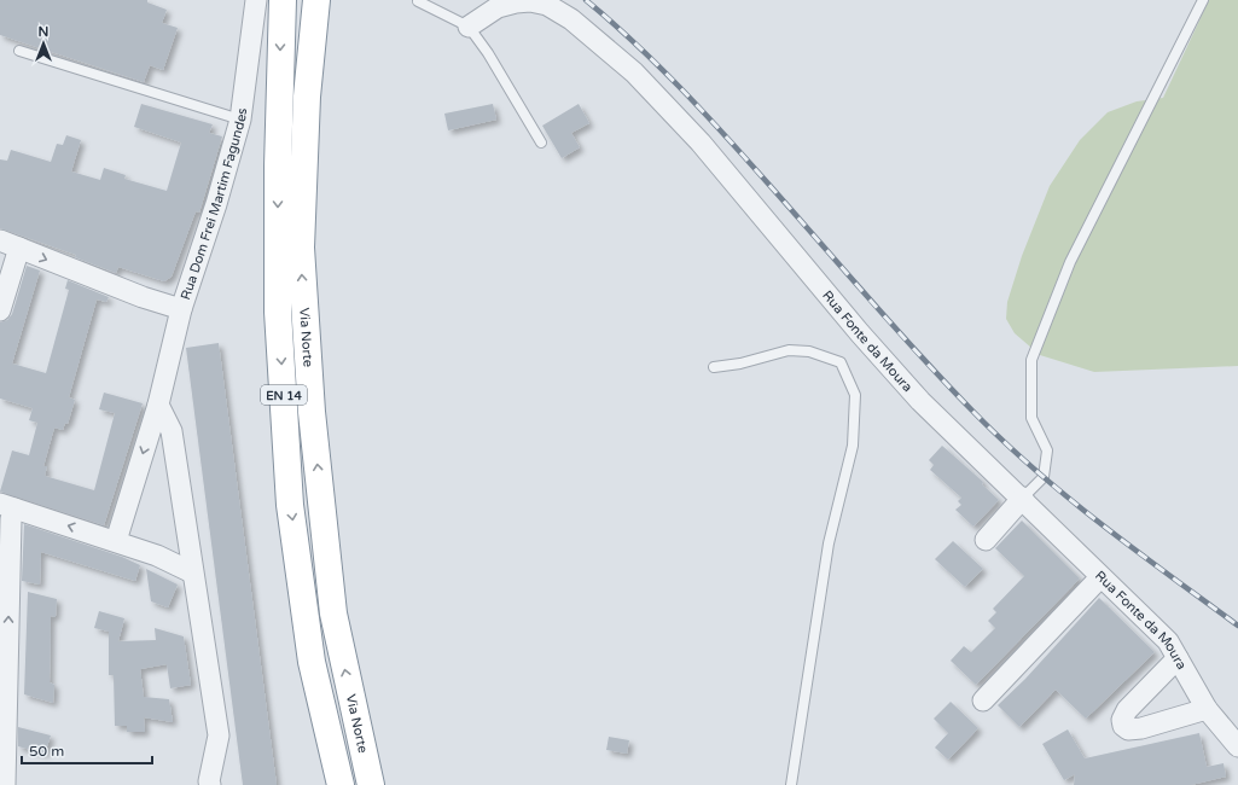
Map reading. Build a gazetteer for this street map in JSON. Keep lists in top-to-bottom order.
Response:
{
  "streets": {
    "highway": ["Via Norte", "EN 14"],
    "street": ["Rua Dom Frei Martim Fagundes", "Rua Fonte da Moura"]
  },
  "scale_bar": "50 m",
  "north": "top"
}
